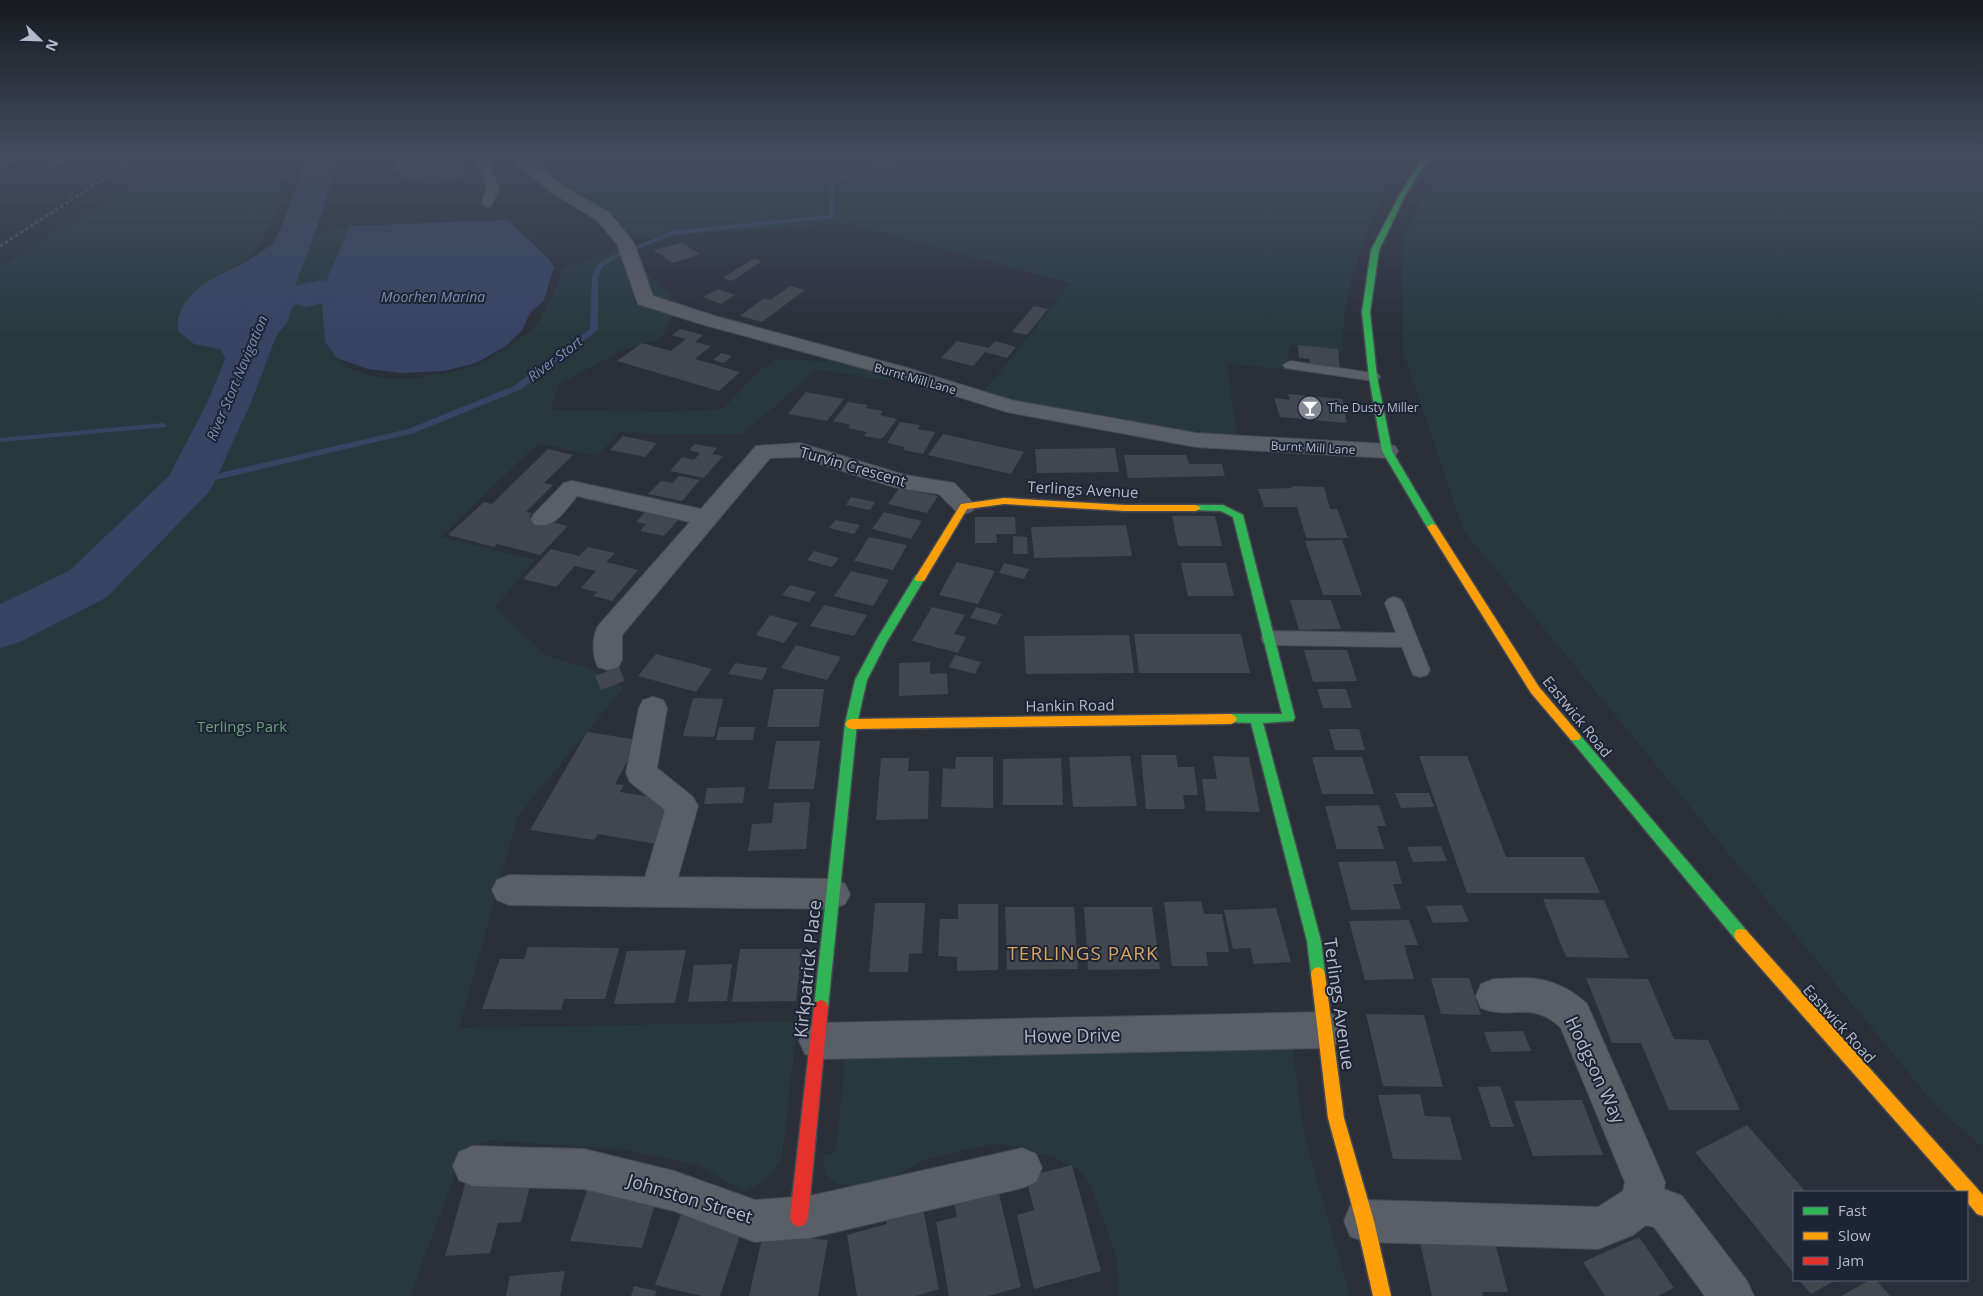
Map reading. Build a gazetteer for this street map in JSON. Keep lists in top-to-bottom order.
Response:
{
  "streets": {
    "street": [
      "Burnt Mill Lane",
      "Turvin Crescent",
      "Terlings Avenue",
      "Hankin Road",
      "Eastwick Road",
      "Kirkpatrick Place",
      "Howe Drive",
      "Hodgson Way",
      "Johnston Street"
    ]
  },
  "crossings": [
    ["Burnt Mill Lane", "Eastwick Road"],
    ["Turvin Crescent", "Terlings Avenue"],
    ["Terlings Avenue", "Hankin Road"],
    ["Terlings Avenue", "Howe Drive"],
    ["Hankin Road", "Kirkpatrick Place"],
    ["Kirkpatrick Place", "Howe Drive"],
    ["Kirkpatrick Place", "Johnston Street"]
  ],
  "districts": ["TERLINGS PARK"],
  "water": ["Moorhen Marina", "River Stort", "River Stort Navigation"],
  "parks": ["Terlings Park"],
  "places": {
    "bar": ["The Dusty Miller"]
  },
  "legend": ["Fast", "Slow", "Jam"],
  "north": "bottom right"
}
